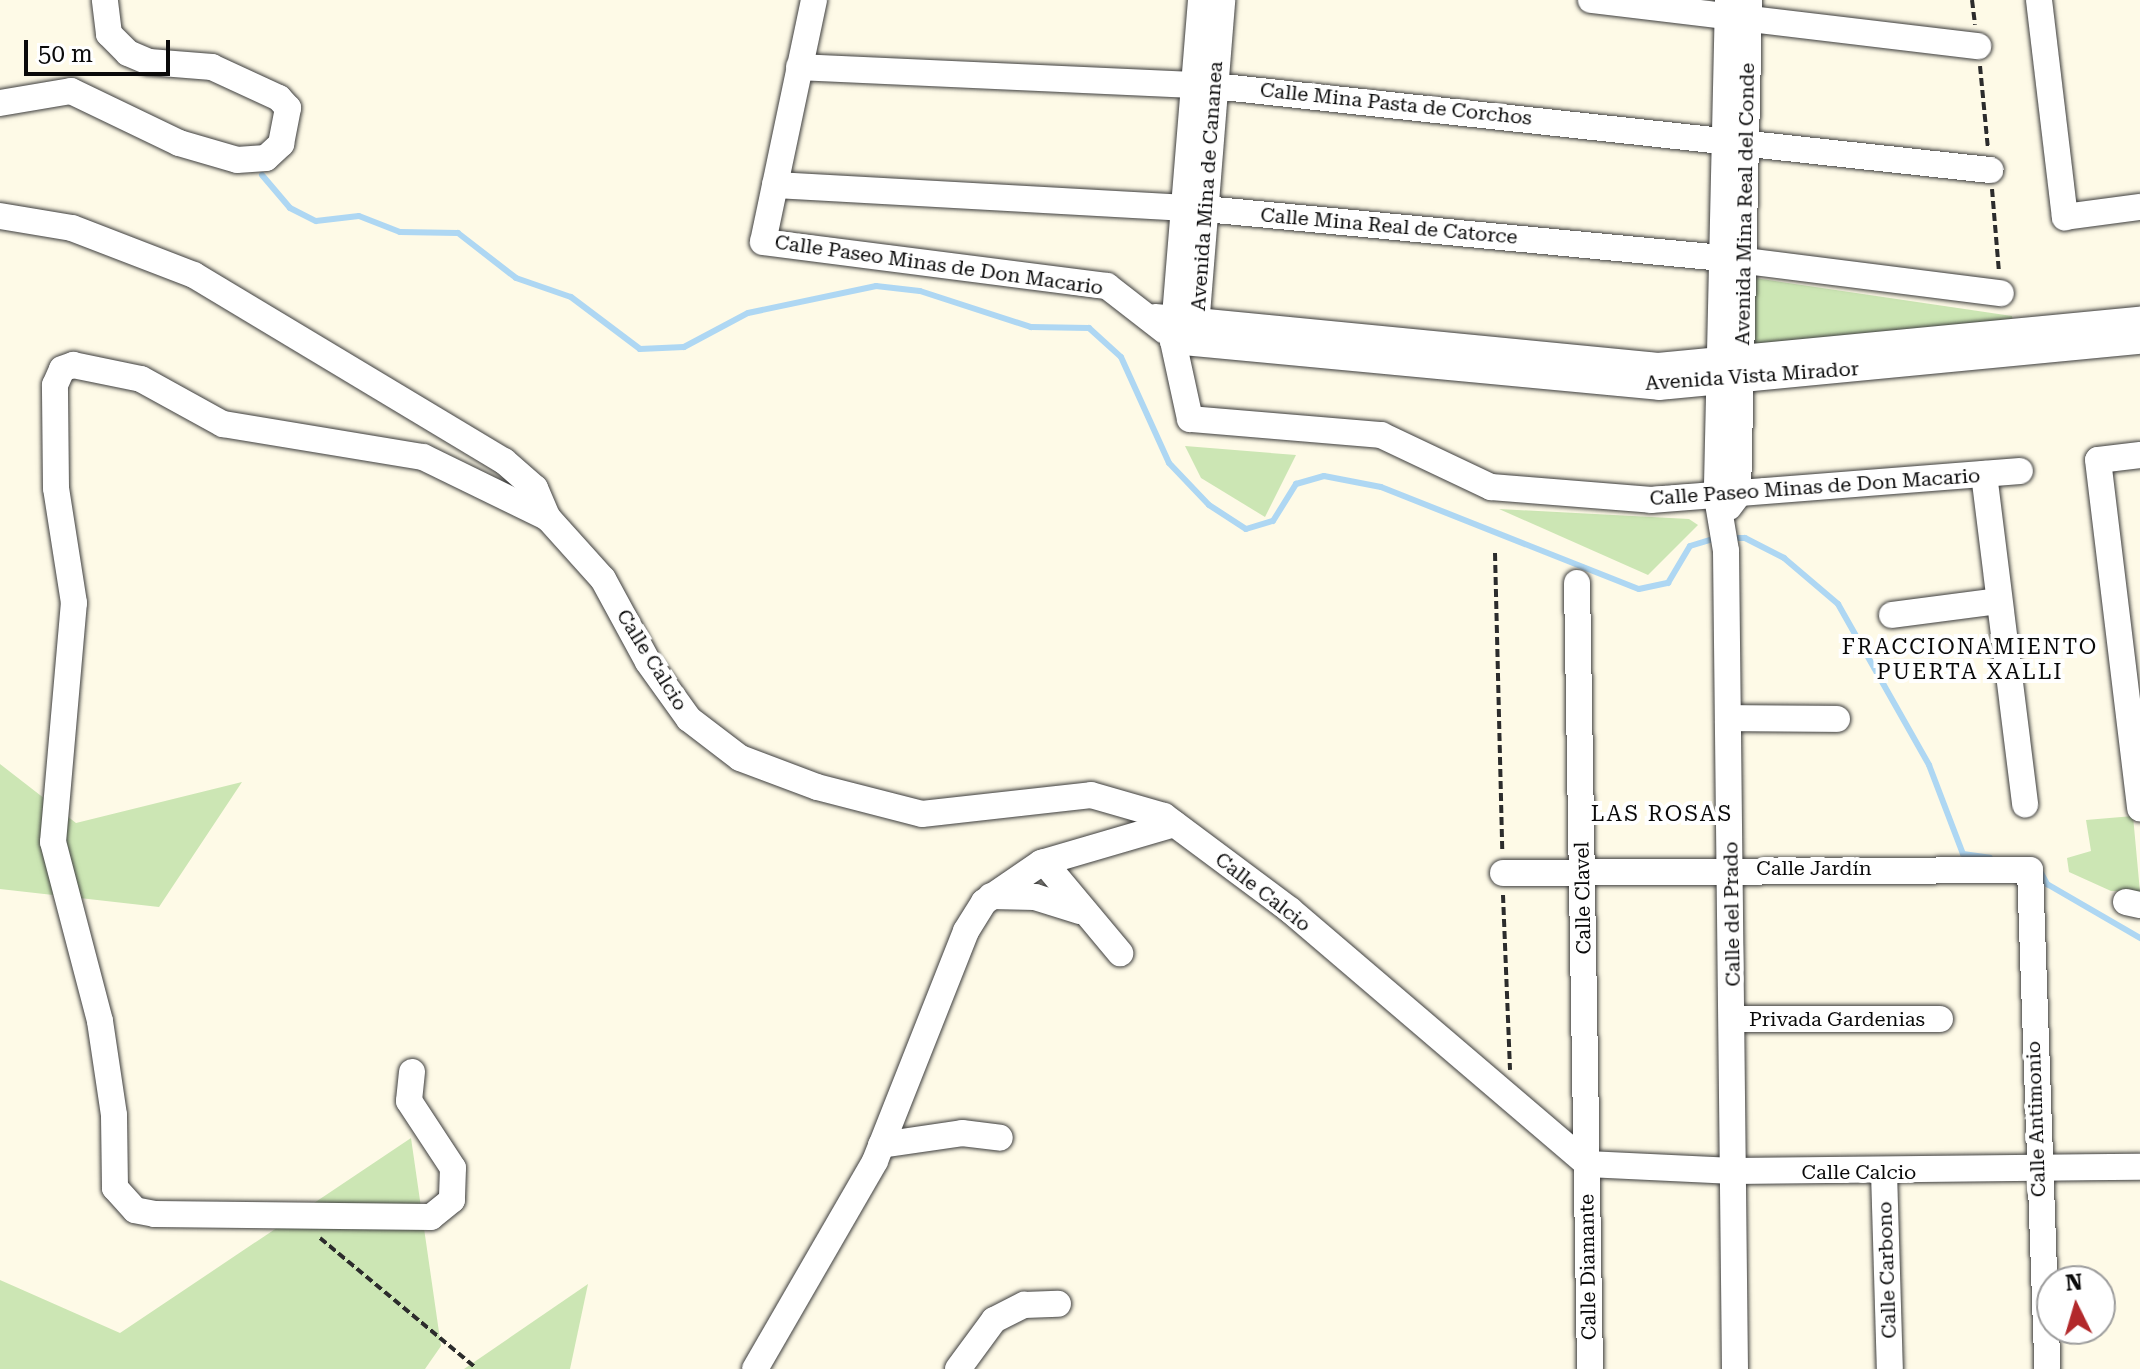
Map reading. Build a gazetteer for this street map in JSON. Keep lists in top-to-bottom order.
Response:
{
  "streets": {
    "street": [
      "Calle Mina Pasta de Corchos",
      "Avenida Mina de Cananea",
      "Avenida Mina Real del Conde",
      "Calle Mina Real de Catorce",
      "Calle Paseo Minas de Don Macario",
      "Avenida Vista Mirador",
      "Calle Calcio",
      "Calle Jardín",
      "Calle Clavel",
      "Calle del Prado",
      "Privada Gardenias",
      "Calle Antimonio",
      "Calle Diamante",
      "Calle Carbono"
    ]
  },
  "crossings": [
    ["Calle Mina Pasta de Corchos", "Avenida Mina de Cananea"],
    ["Calle Mina Pasta de Corchos", "Avenida Mina Real del Conde"],
    ["Avenida Mina de Cananea", "Calle Mina Real de Catorce"],
    ["Avenida Mina de Cananea", "Calle Paseo Minas de Don Macario"],
    ["Avenida Mina de Cananea", "Avenida Vista Mirador"],
    ["Avenida Mina Real del Conde", "Calle Mina Real de Catorce"],
    ["Avenida Mina Real del Conde", "Calle Paseo Minas de Don Macario"],
    ["Avenida Mina Real del Conde", "Avenida Vista Mirador"],
    ["Avenida Mina Real del Conde", "Calle del Prado"],
    ["Calle Mina Real de Catorce", "Calle Paseo Minas de Don Macario"],
    ["Calle Paseo Minas de Don Macario", "Avenida Vista Mirador"],
    ["Calle Paseo Minas de Don Macario", "Calle del Prado"],
    ["Calle Calcio", "Calle Clavel"],
    ["Calle Calcio", "Calle del Prado"],
    ["Calle Calcio", "Calle Antimonio"],
    ["Calle Calcio", "Calle Diamante"],
    ["Calle Calcio", "Calle Carbono"],
    ["Calle Jardín", "Calle Clavel"],
    ["Calle Jardín", "Calle del Prado"],
    ["Calle Jardín", "Calle Antimonio"],
    ["Calle Clavel", "Calle Diamante"],
    ["Calle del Prado", "Privada Gardenias"]
  ],
  "districts": ["FRACCIONAMIENTO PUERTA XALLI", "LAS ROSAS"],
  "scale_bar": "50 m",
  "north": "top"
}
